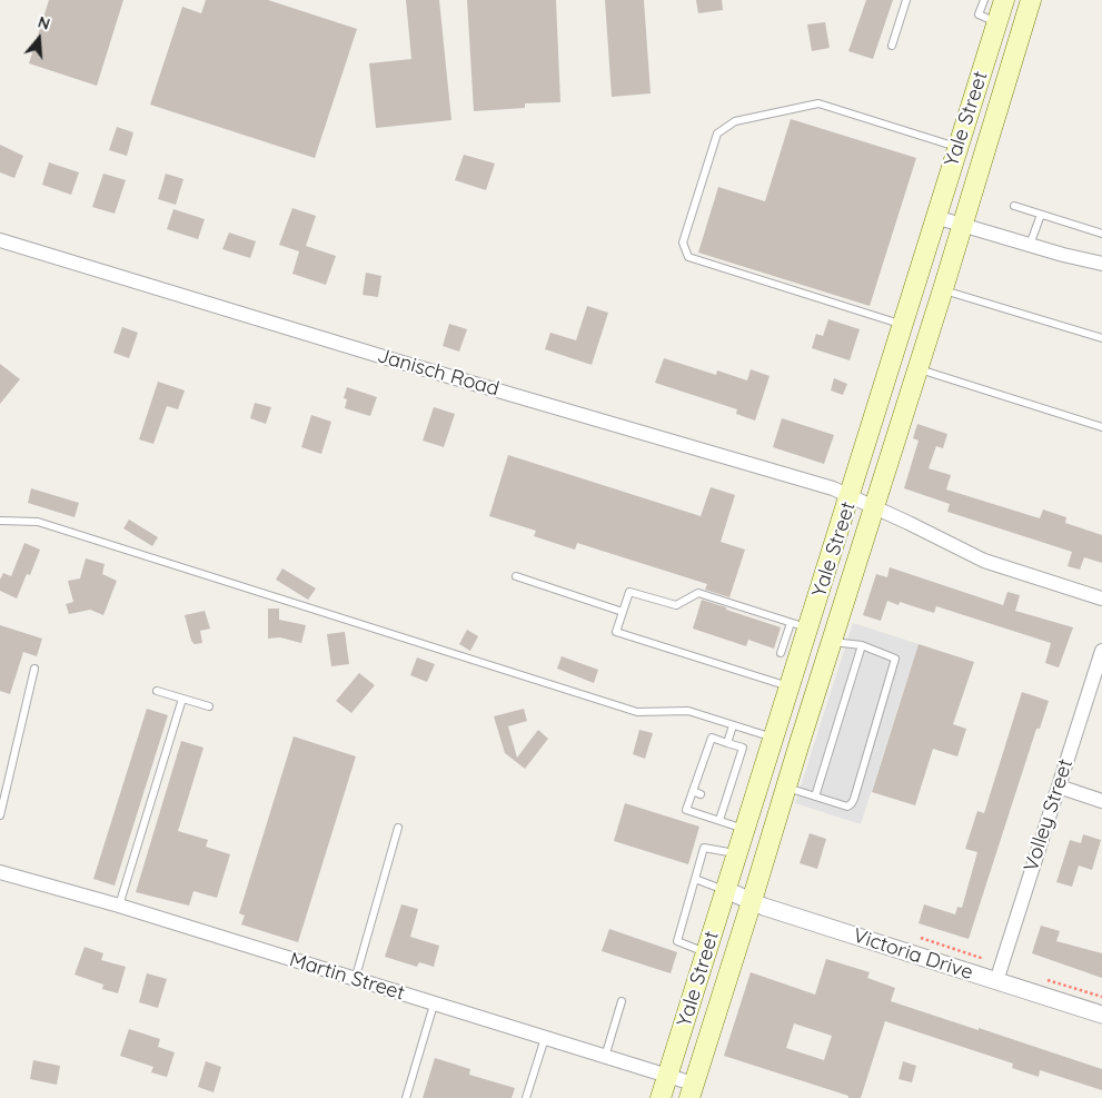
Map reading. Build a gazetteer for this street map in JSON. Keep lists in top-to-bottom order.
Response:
{
  "streets": {
    "main road": ["Yale Street"],
    "street": [
      "Janisch Road",
      "Volley Street",
      "Victoria Drive",
      "Martin Street"
    ]
  },
  "crossings": [
    ["Yale Street", "Janisch Road"],
    ["Yale Street", "Victoria Drive"],
    ["Yale Street", "Martin Street"],
    ["Volley Street", "Victoria Drive"]
  ],
  "north": "top"
}
